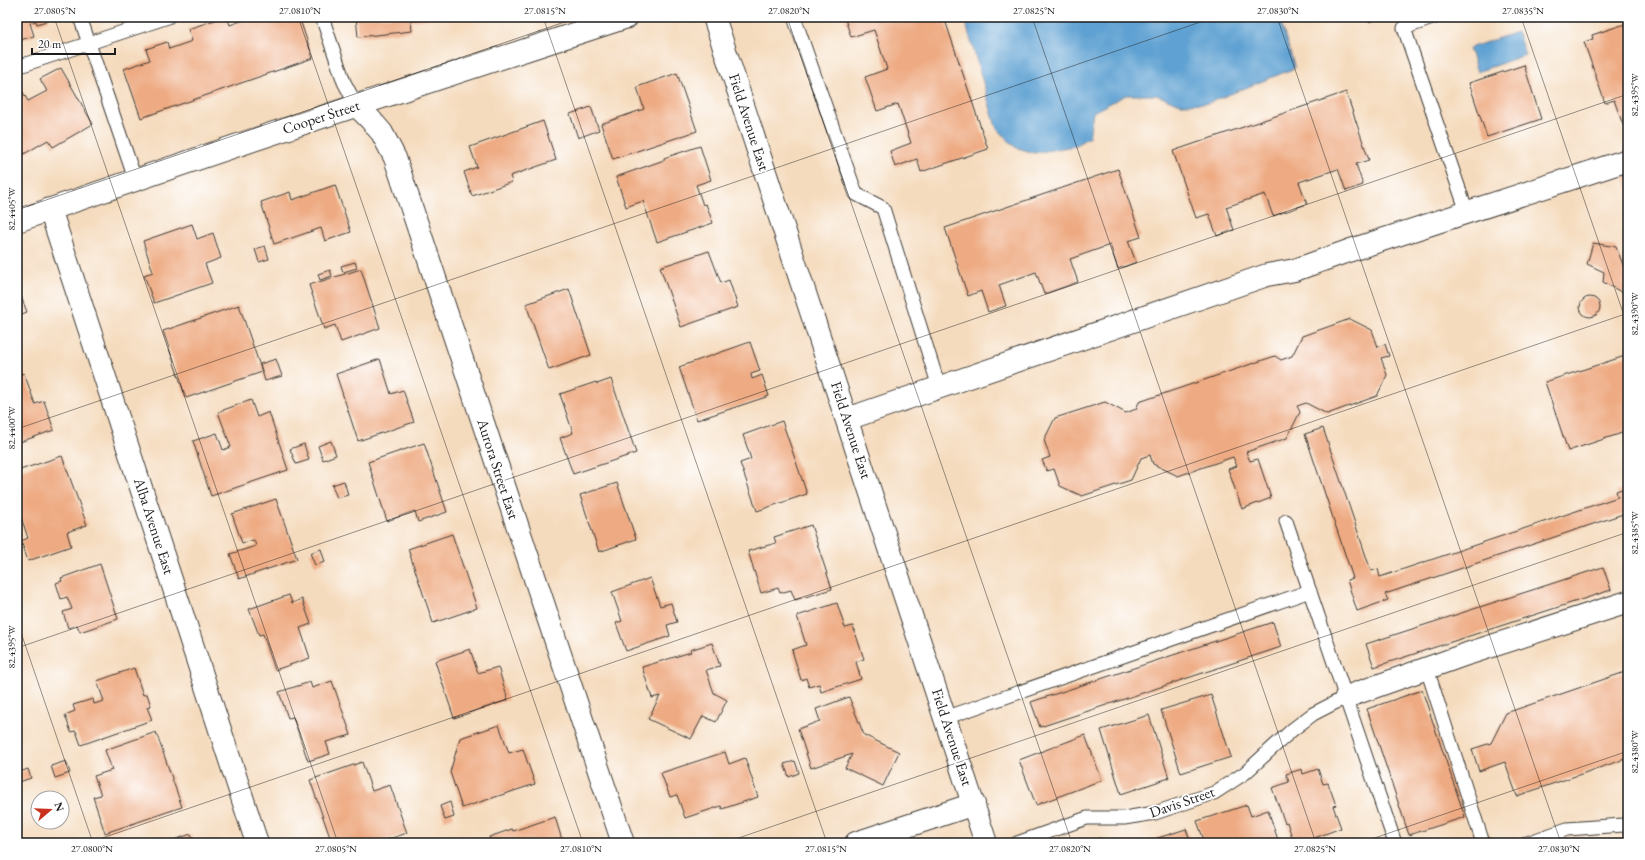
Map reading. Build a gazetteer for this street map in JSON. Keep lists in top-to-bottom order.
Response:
{
  "streets": {
    "street": [
      "Cooper Street",
      "Field Avenue East",
      "Aurora Street East",
      "Alba Avenue East"
    ],
    "lane": ["Davis Street"]
  },
  "crossings": [
    ["Cooper Street", "Aurora Street East"],
    ["Cooper Street", "Alba Avenue East"]
  ],
  "scale_bar": "20 m",
  "north": "right",
  "coordinates": [
    "27.0805°N",
    "27.0810°N",
    "27.0815°N",
    "27.0820°N",
    "27.0825°N",
    "27.0830°N",
    "27.0835°N",
    "82.4395°W",
    "82.4405°W",
    "82.4390°W",
    "82.4400°W",
    "82.4385°W",
    "82.4380°W",
    "27.0800°N"
  ]
}
